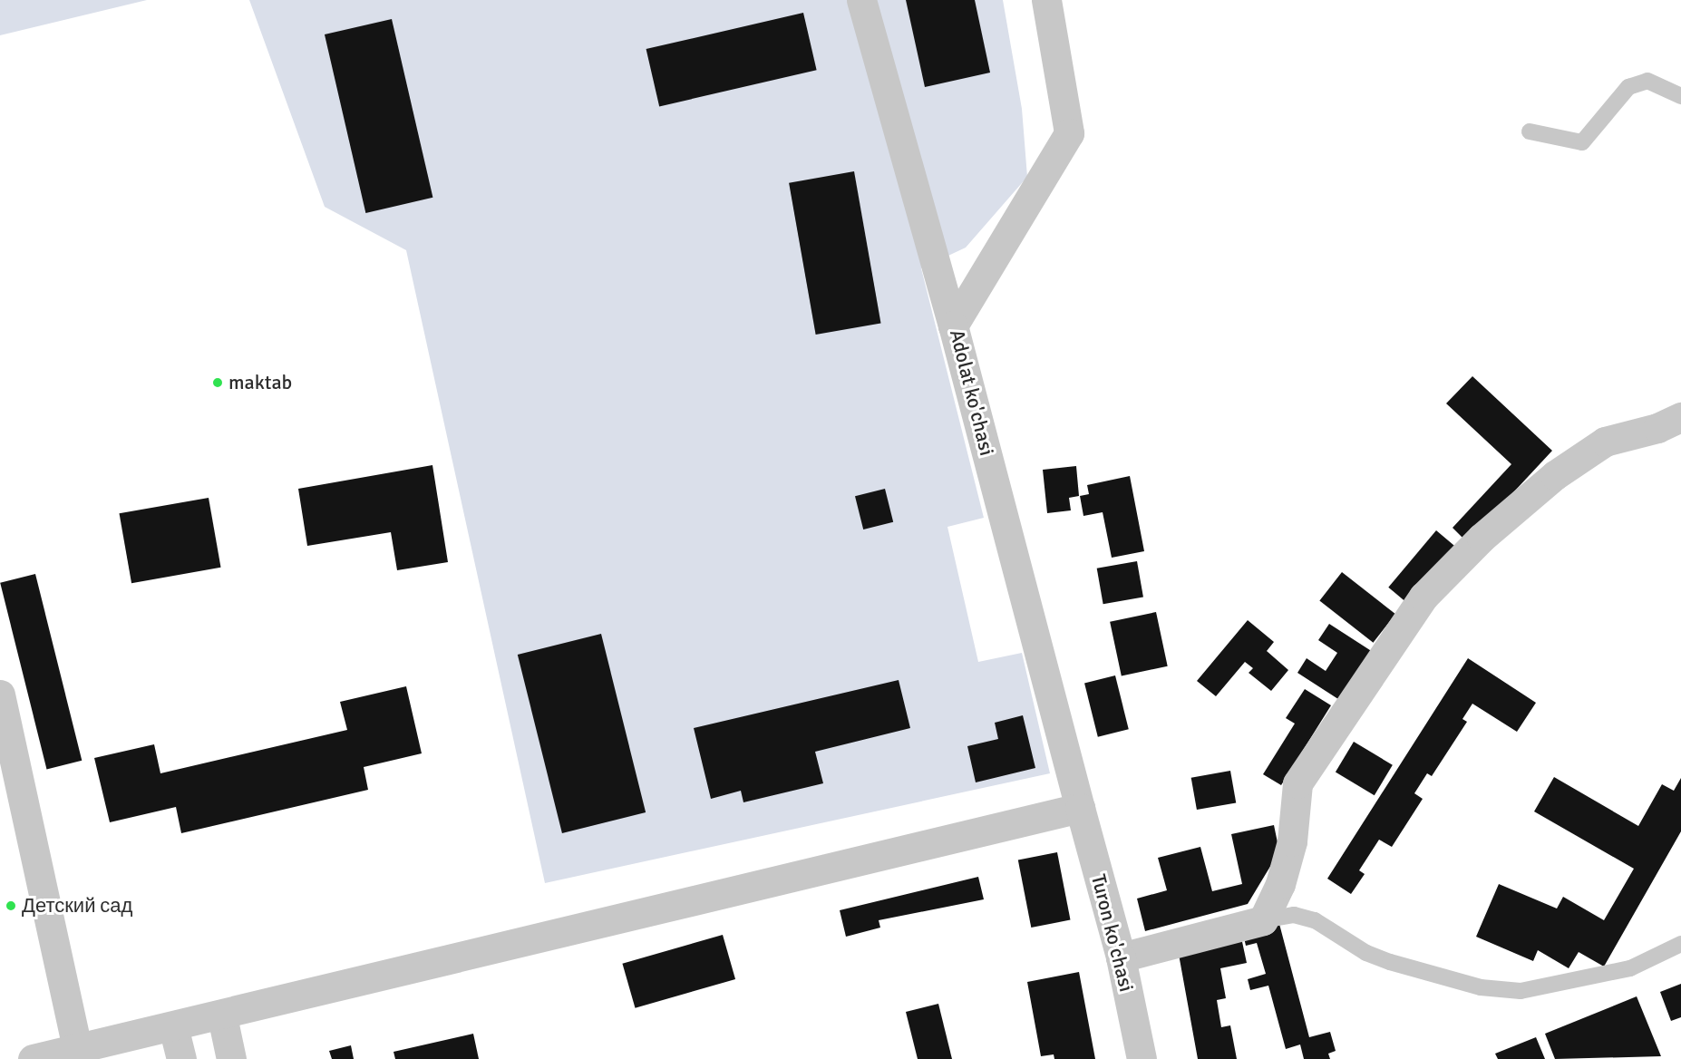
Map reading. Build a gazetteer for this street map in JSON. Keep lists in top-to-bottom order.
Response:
{
  "streets": {
    "street": ["Adolat ko'chasi", "Turon ko'chasi"]
  },
  "crossings": [
    ["Adolat ko'chasi", "Turon ko'chasi"]
  ],
  "places": ["maktab", "Детский сад"]
}
